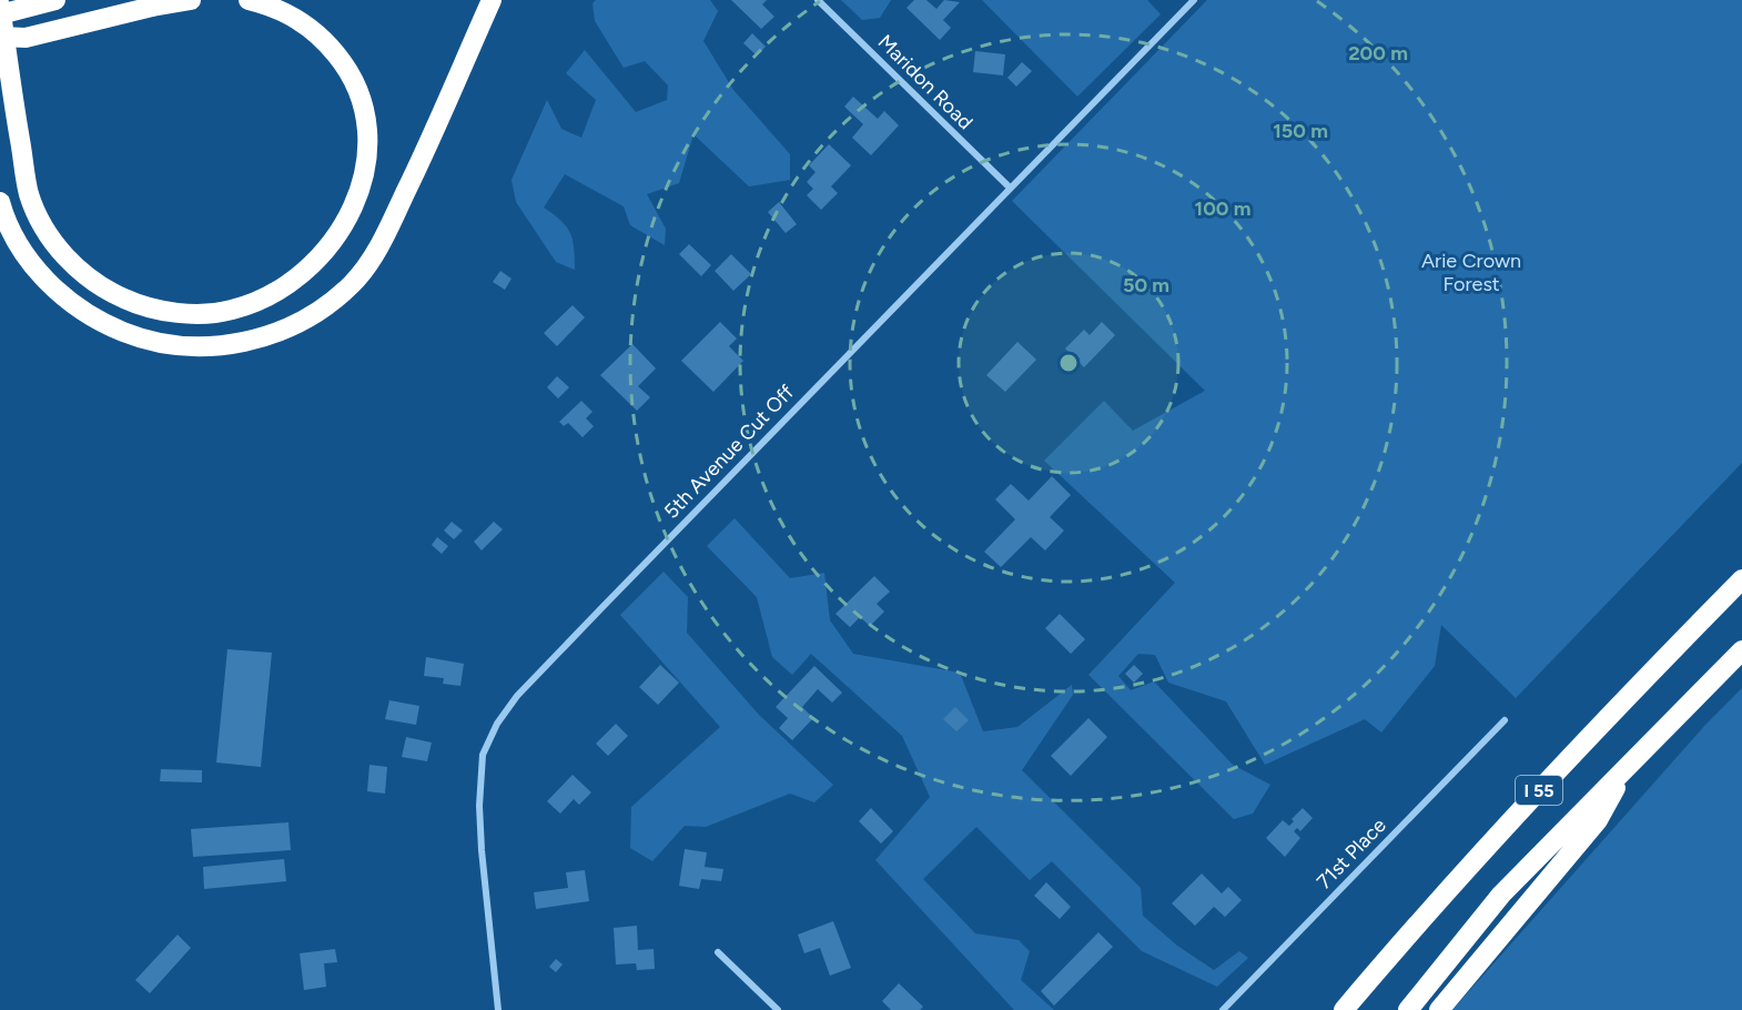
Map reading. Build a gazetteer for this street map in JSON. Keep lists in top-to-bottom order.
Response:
{
  "streets": {
    "highway": ["I 55"],
    "street": ["Maridon Road", "5th Avenue Cut Off", "71st Place"]
  },
  "crossings": [
    ["Maridon Road", "5th Avenue Cut Off"]
  ],
  "parks": ["Arie Crown Forest"],
  "rings": [
    "200 m",
    "150 m",
    "100 m",
    "50 m"
  ]
}
